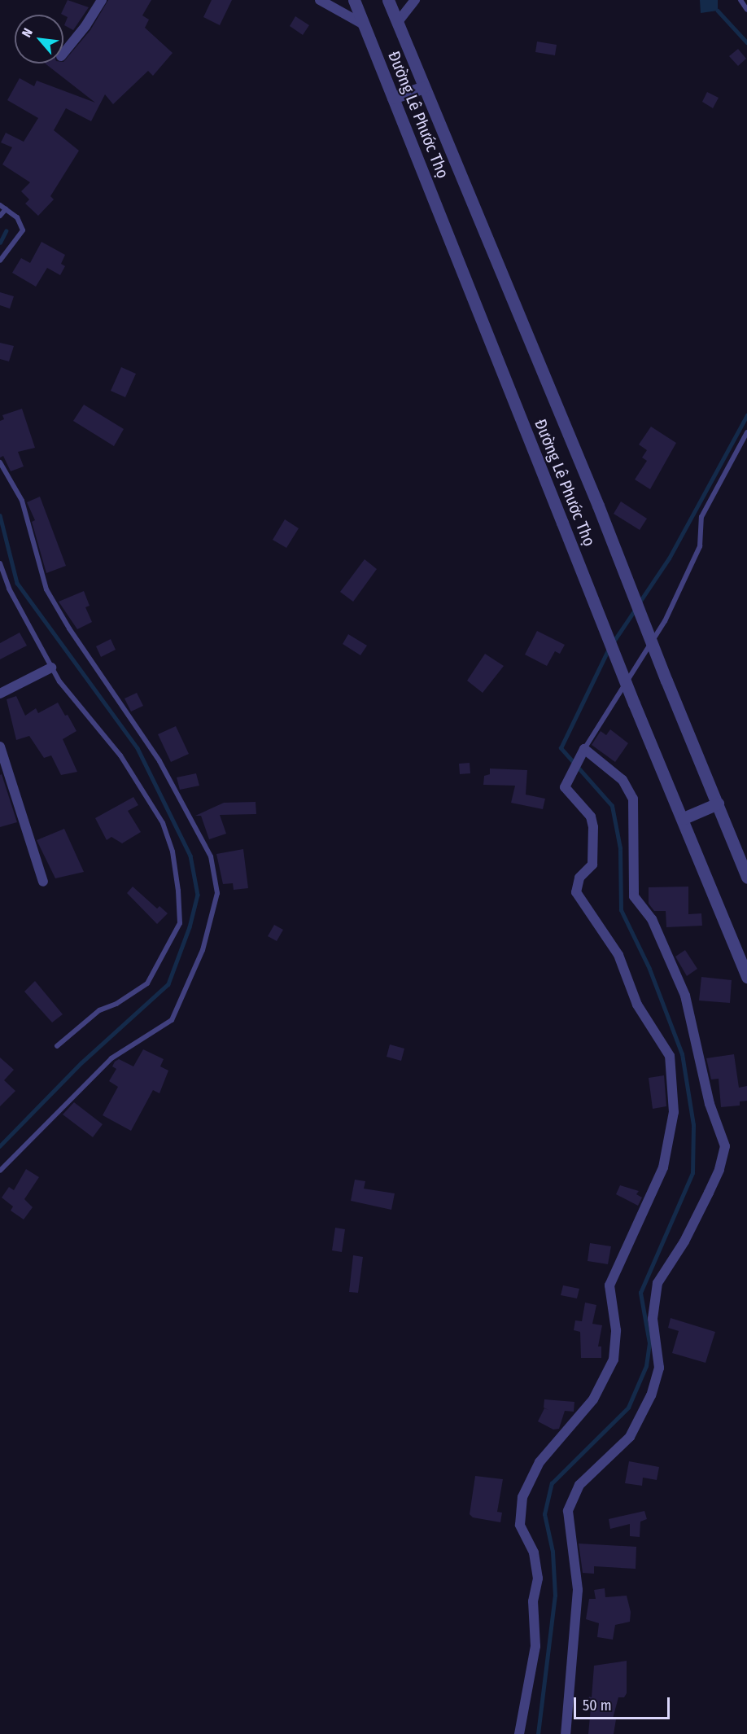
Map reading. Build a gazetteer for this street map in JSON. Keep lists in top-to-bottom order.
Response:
{
  "streets": {
    "street": ["Đường Lê Phước Thọ"]
  },
  "scale_bar": "50 m",
  "north": "top left"
}
